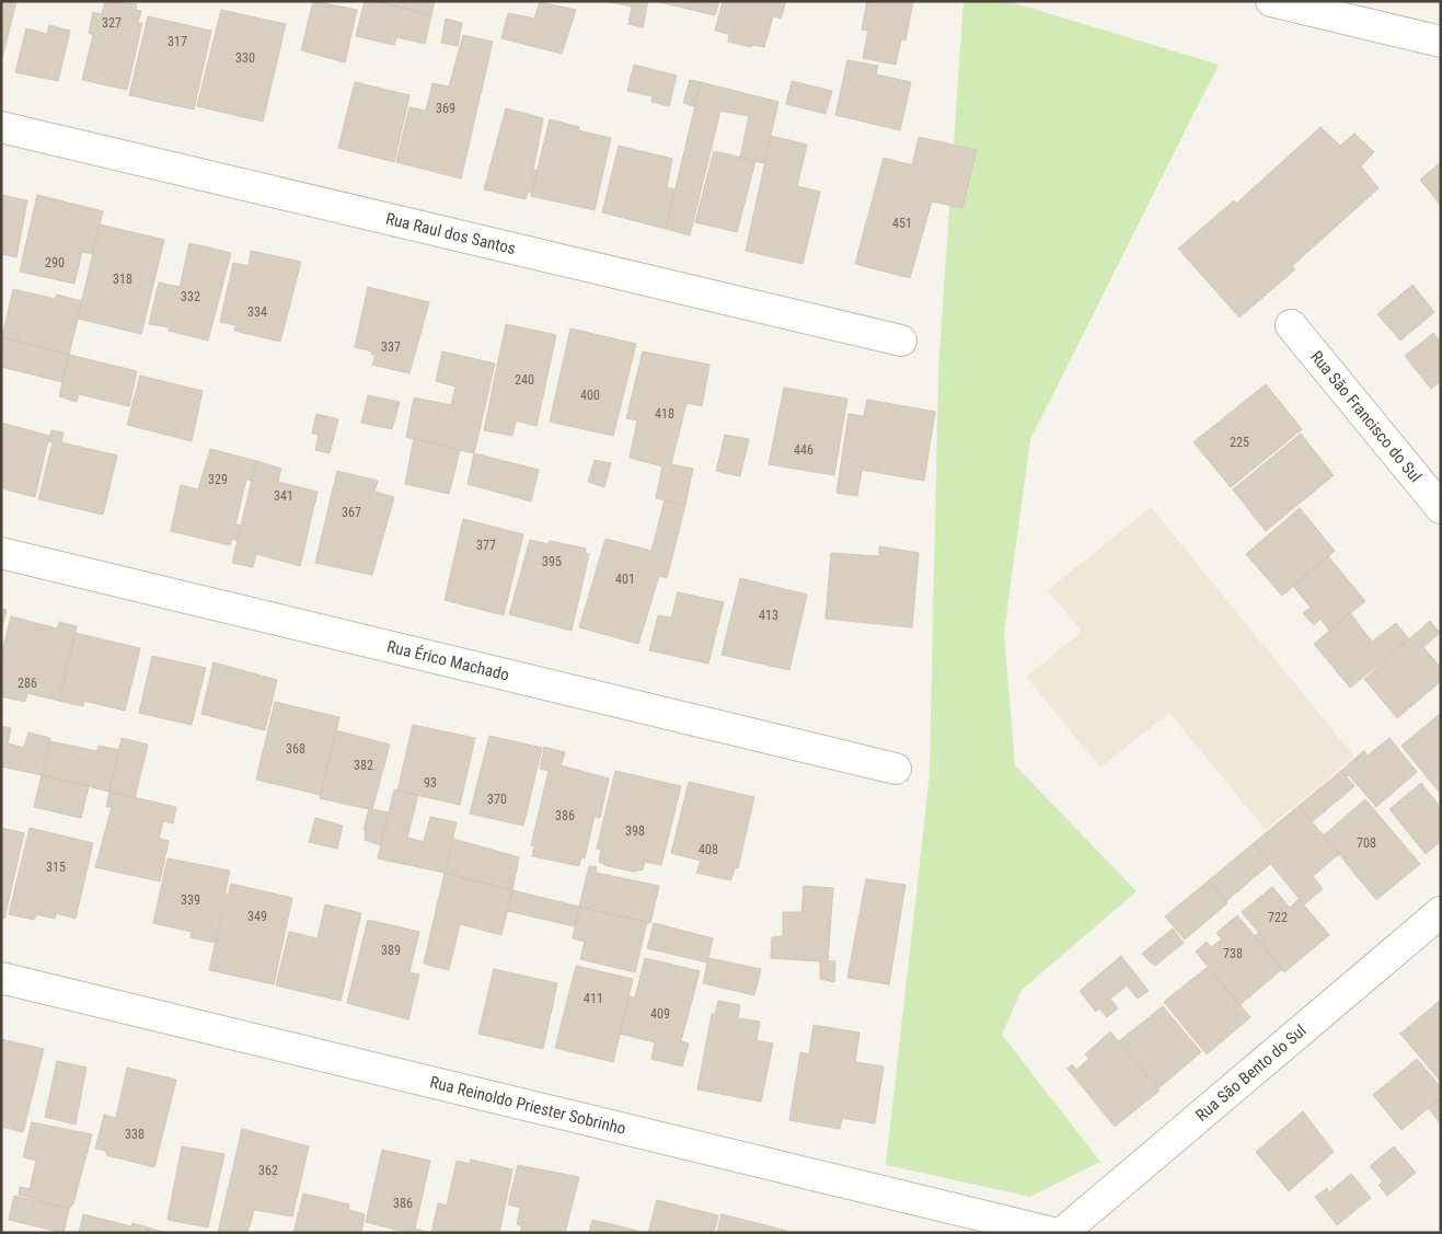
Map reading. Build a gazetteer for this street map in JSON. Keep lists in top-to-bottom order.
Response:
{
  "streets": {
    "street": [
      "Rua Raul dos Santos",
      "Rua São Francisco do Sul",
      "Rua Érico Machado",
      "Rua São Bento do Sul",
      "Rua Reinoldo Priester Sobrinho"
    ]
  },
  "house_numbers": [
    "327",
    "317",
    "330",
    "369",
    "451",
    "290",
    "318",
    "332",
    "334",
    "337",
    "240",
    "400",
    "418",
    "225",
    "446",
    "329",
    "341",
    "367",
    "377",
    "395",
    "401",
    "413",
    "286",
    "368",
    "382",
    "93",
    "370",
    "386",
    "398",
    "708",
    "408",
    "315",
    "339",
    "349",
    "722",
    "389",
    "738",
    "411",
    "409",
    "338",
    "362",
    "386"
  ]
}
